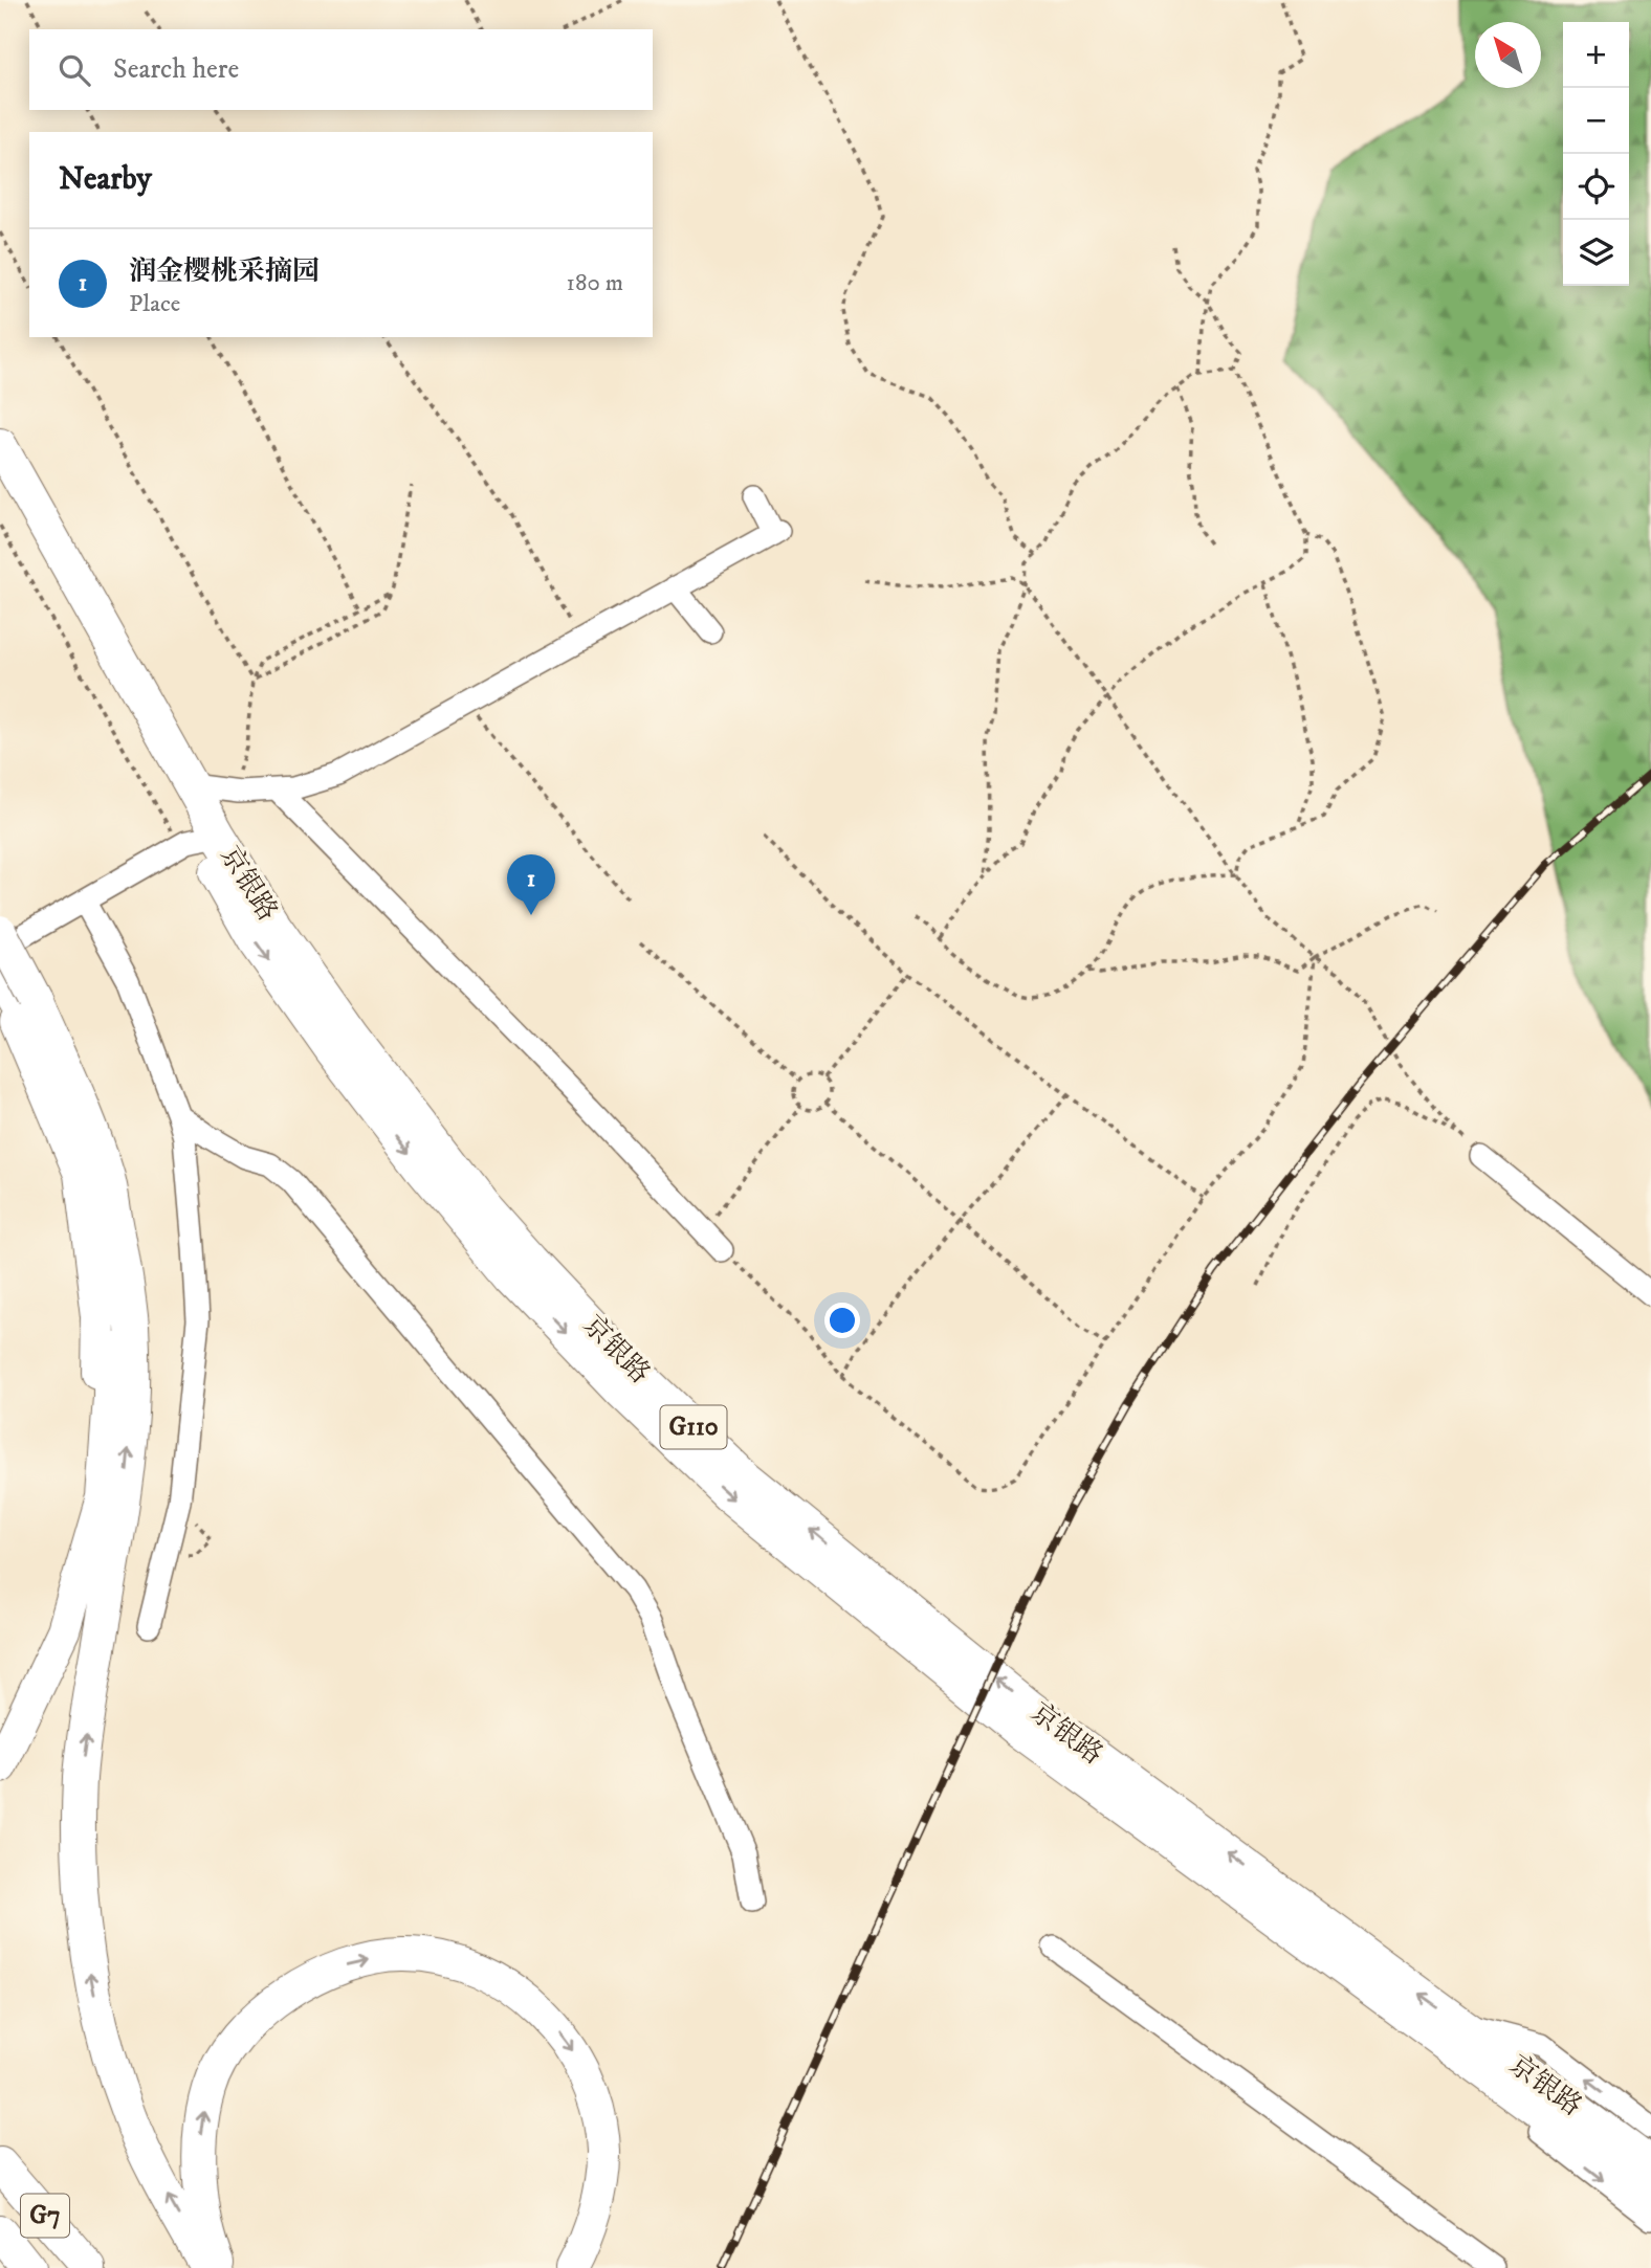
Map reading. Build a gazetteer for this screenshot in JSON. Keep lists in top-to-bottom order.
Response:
{
  "streets": {
    "highway": ["京银路", "G110", "G7"]
  },
  "north": "top left",
  "page": {
    "map_buttons": ["+", "−"],
    "search": "Search here",
    "heading": "Nearby",
    "list": [
      {
        "mark": "1",
        "name": "润金樱桃采摘园",
        "note": "Place",
        "value": "180 m"
      }
    ],
    "pins": "1"
  }
}
